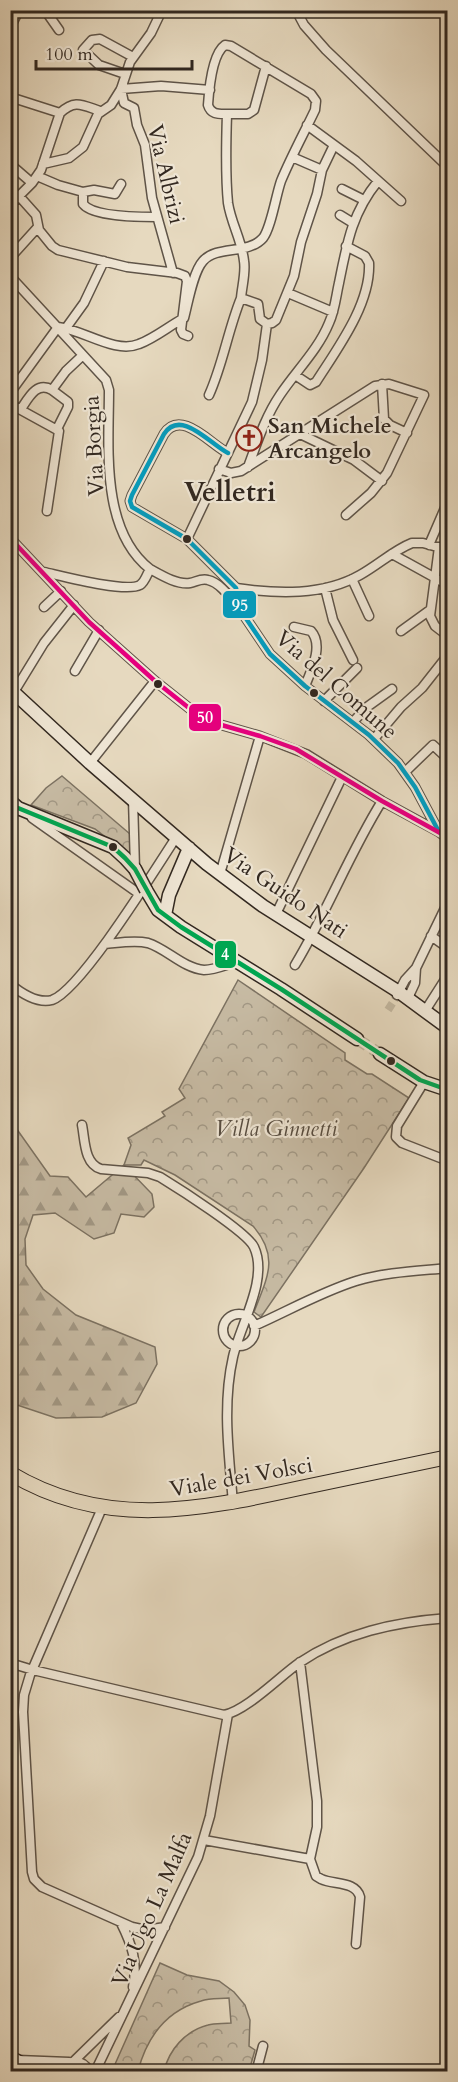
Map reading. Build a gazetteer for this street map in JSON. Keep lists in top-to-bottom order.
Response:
{
  "streets": {
    "main road": ["Viale dei Volsci"],
    "street": [
      "Via Albrizi",
      "Via Borgia",
      "Via del Comune",
      "Via Guido Nati",
      "Via Ugo La Malfa"
    ]
  },
  "districts": ["Velletri"],
  "parks": ["Villa Ginnetti"],
  "places": {
    "church": ["San Michele Arcangelo"]
  },
  "lines": ["transit line 95", "transit line 50", "transit line 4"],
  "scale_bar": "100 m"
}
